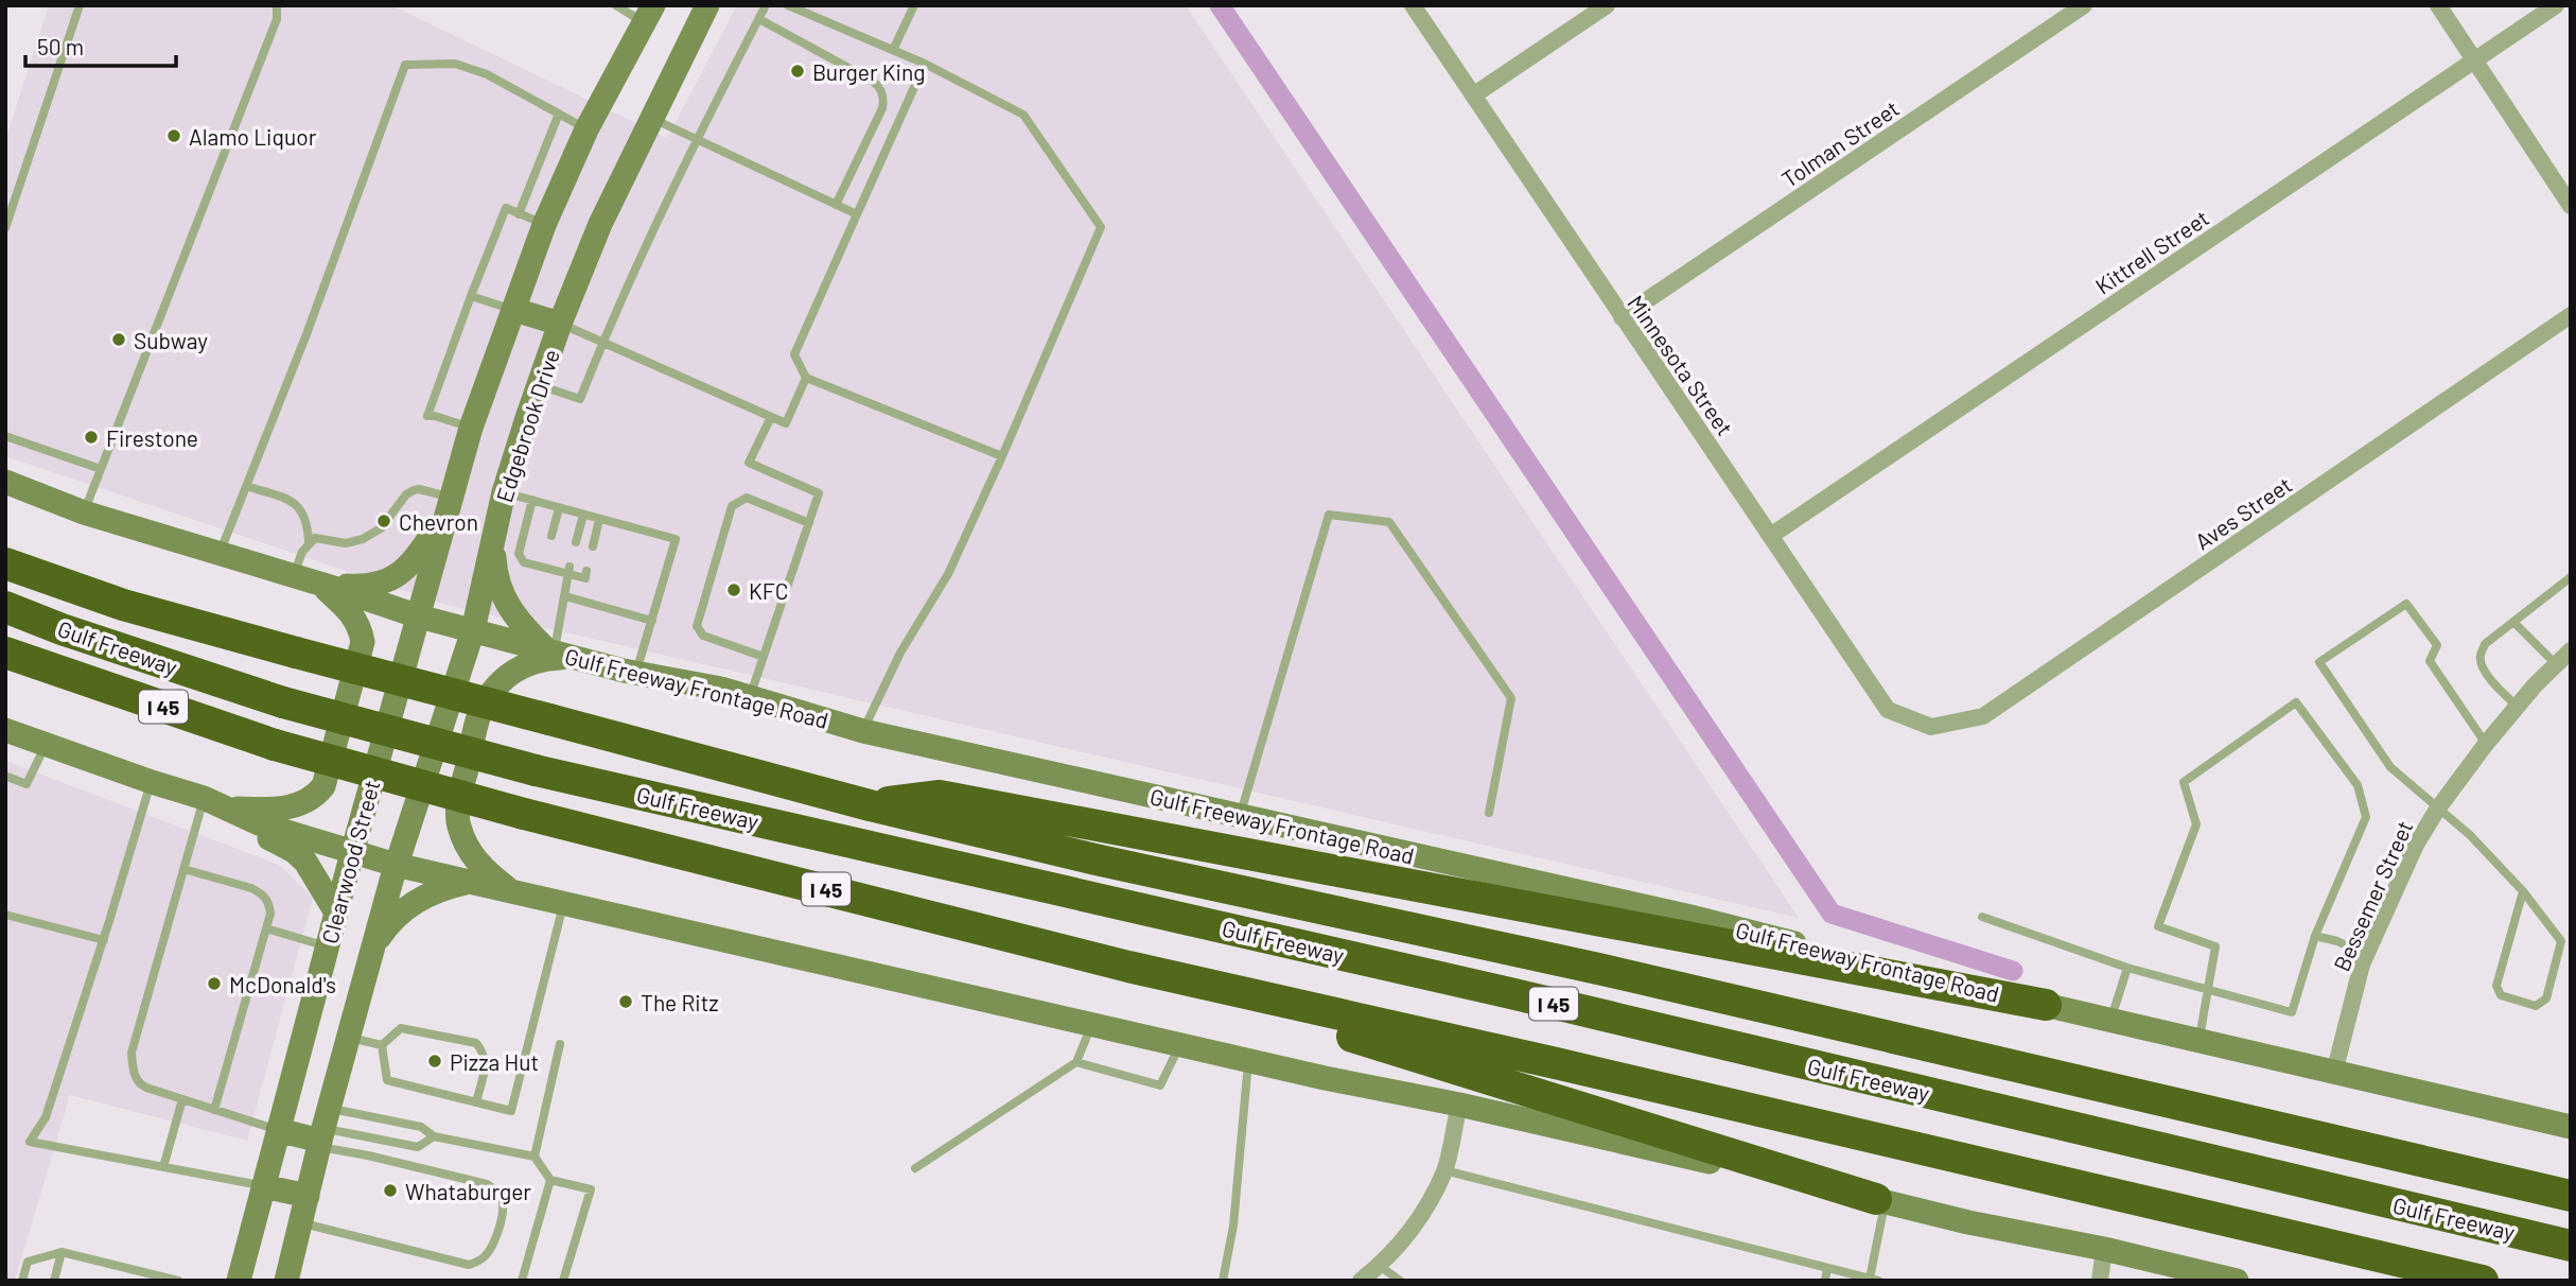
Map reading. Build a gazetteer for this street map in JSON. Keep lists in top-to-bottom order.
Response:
{
  "streets": {
    "highway": ["Gulf Freeway", "I 45"],
    "main road": ["Edgebrook Drive", "Gulf Freeway Frontage Road", "Clearwood Street"],
    "street": [
      "Tolman Street",
      "Kittrell Street",
      "Minnesota Street",
      "Aves Street",
      "Bessemer Street"
    ]
  },
  "crossings": [
    ["Tolman Street", "Minnesota Street"],
    ["Kittrell Street", "Minnesota Street"],
    ["Minnesota Street", "Aves Street"],
    ["Edgebrook Drive", "Gulf Freeway Frontage Road"],
    ["Edgebrook Drive", "Clearwood Street"],
    ["Gulf Freeway Frontage Road", "Clearwood Street"],
    ["Gulf Freeway Frontage Road", "Bessemer Street"]
  ],
  "places": [
    "Burger King",
    "Alamo Liquor",
    "Subway",
    "Firestone",
    "Chevron",
    "KFC",
    "McDonald's",
    "The Ritz",
    "Pizza Hut",
    "Whataburger"
  ],
  "scale_bar": "50 m"
}
